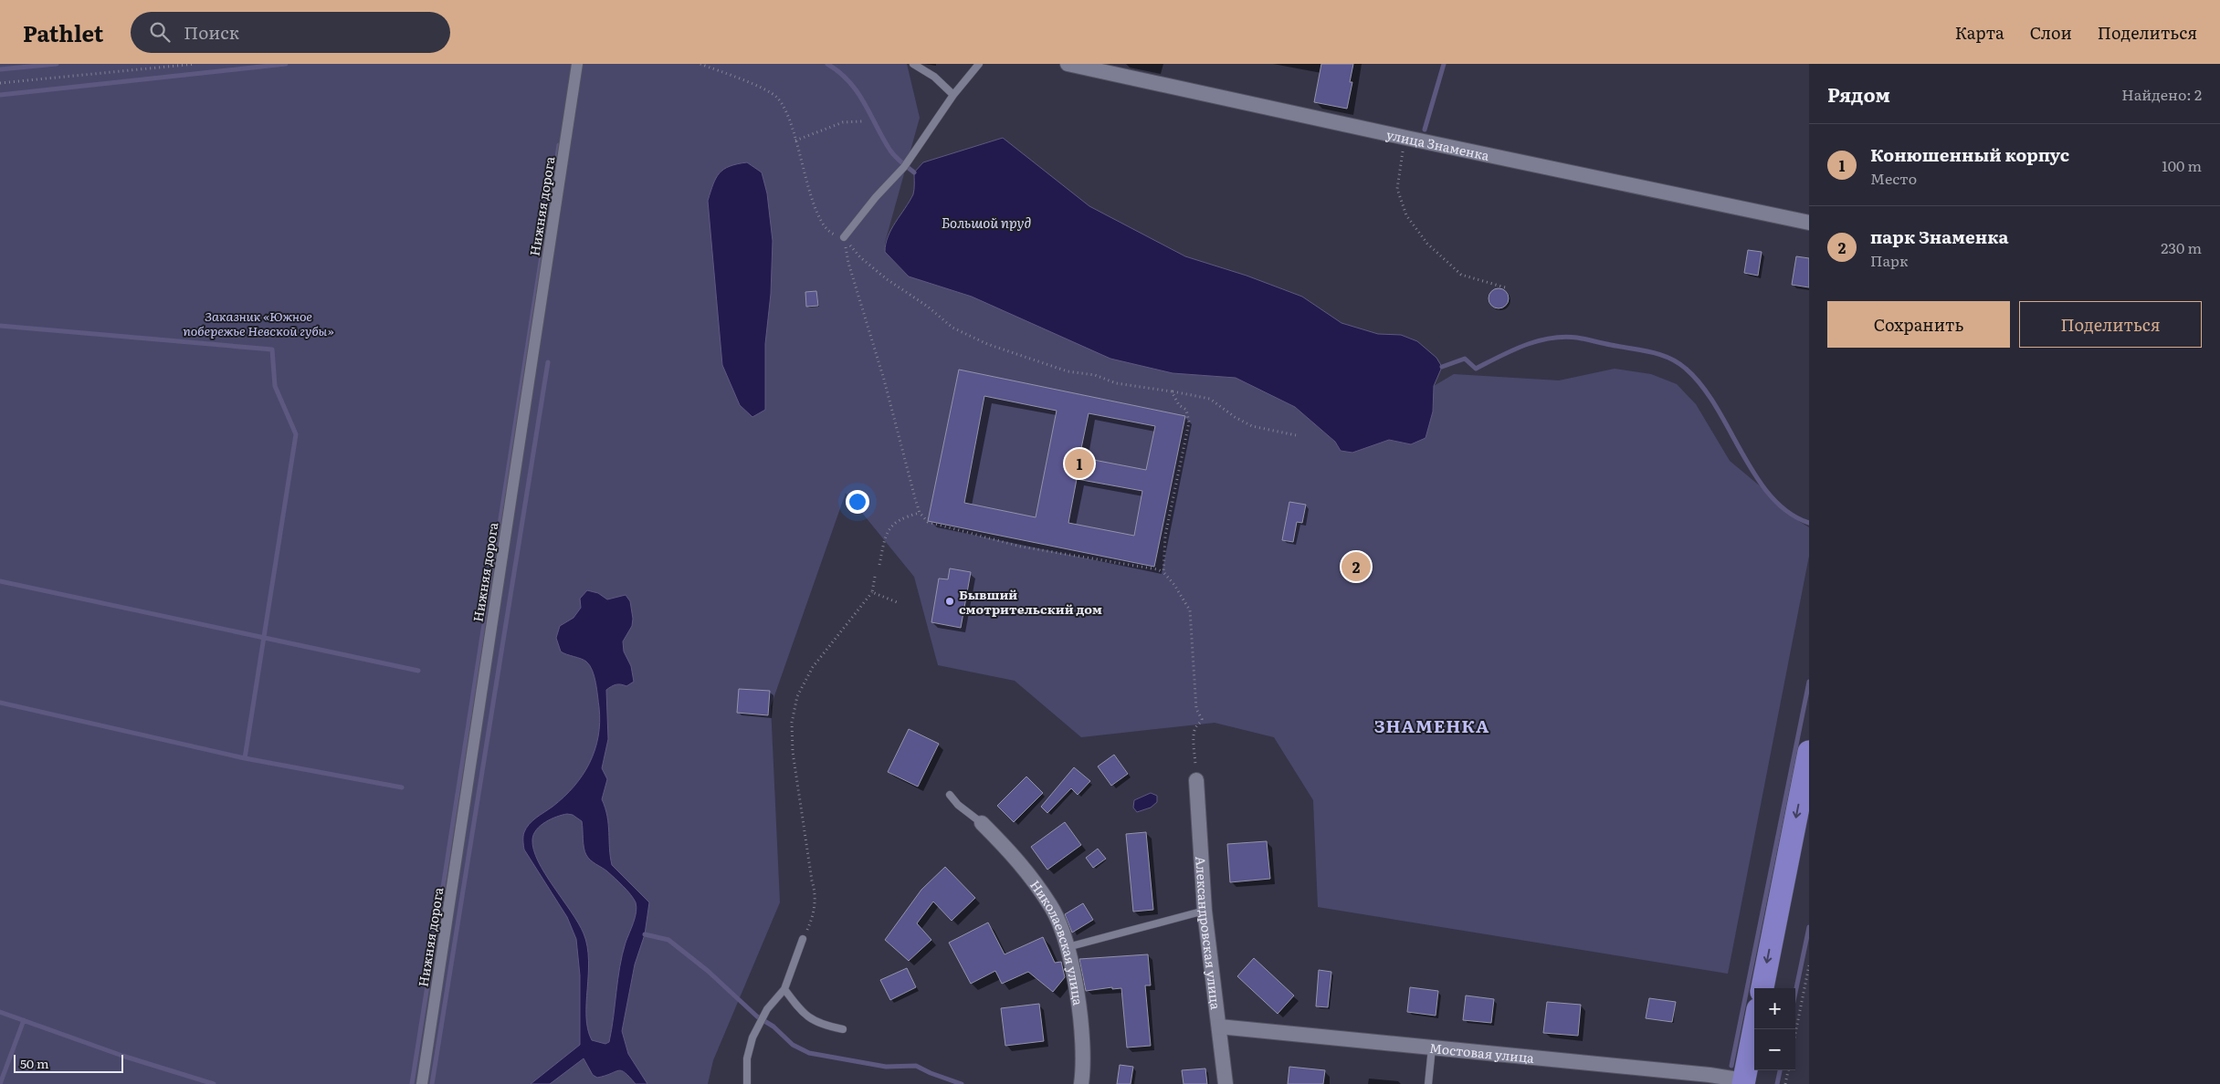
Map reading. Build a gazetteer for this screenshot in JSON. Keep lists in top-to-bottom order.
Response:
{
  "streets": {
    "street": [
      "улица Знаменка",
      "Нижняя дорога",
      "Александровская улица",
      "Николаевская улица",
      "Мостовая улица"
    ]
  },
  "crossings": [
    ["Александровская улица", "Мостовая улица"]
  ],
  "districts": ["ЗНАМЕНКА"],
  "water": ["Большой пруд"],
  "parks": ["Заказник «Южное побережье Невской губы»"],
  "places": ["Бывший смотрительский дом"],
  "scale_bar": "50 m",
  "page": {
    "header": "Pathlet",
    "search": "Поиск",
    "nav": ["Карта", "Слои", "Поделиться"],
    "heading": ["Рядом", "Найдено: 2"],
    "list": [
      {
        "mark": "1",
        "name": "Конюшенный корпус",
        "note": "Место",
        "value": "100 m"
      },
      {
        "mark": "2",
        "name": "парк Знаменка",
        "note": "Парк",
        "value": "230 m"
      }
    ],
    "buttons": ["Сохранить", "Поделиться"],
    "pins": ["1", "2"],
    "map_buttons": ["+", "−"],
    "scale": "50 m"
  }
}
